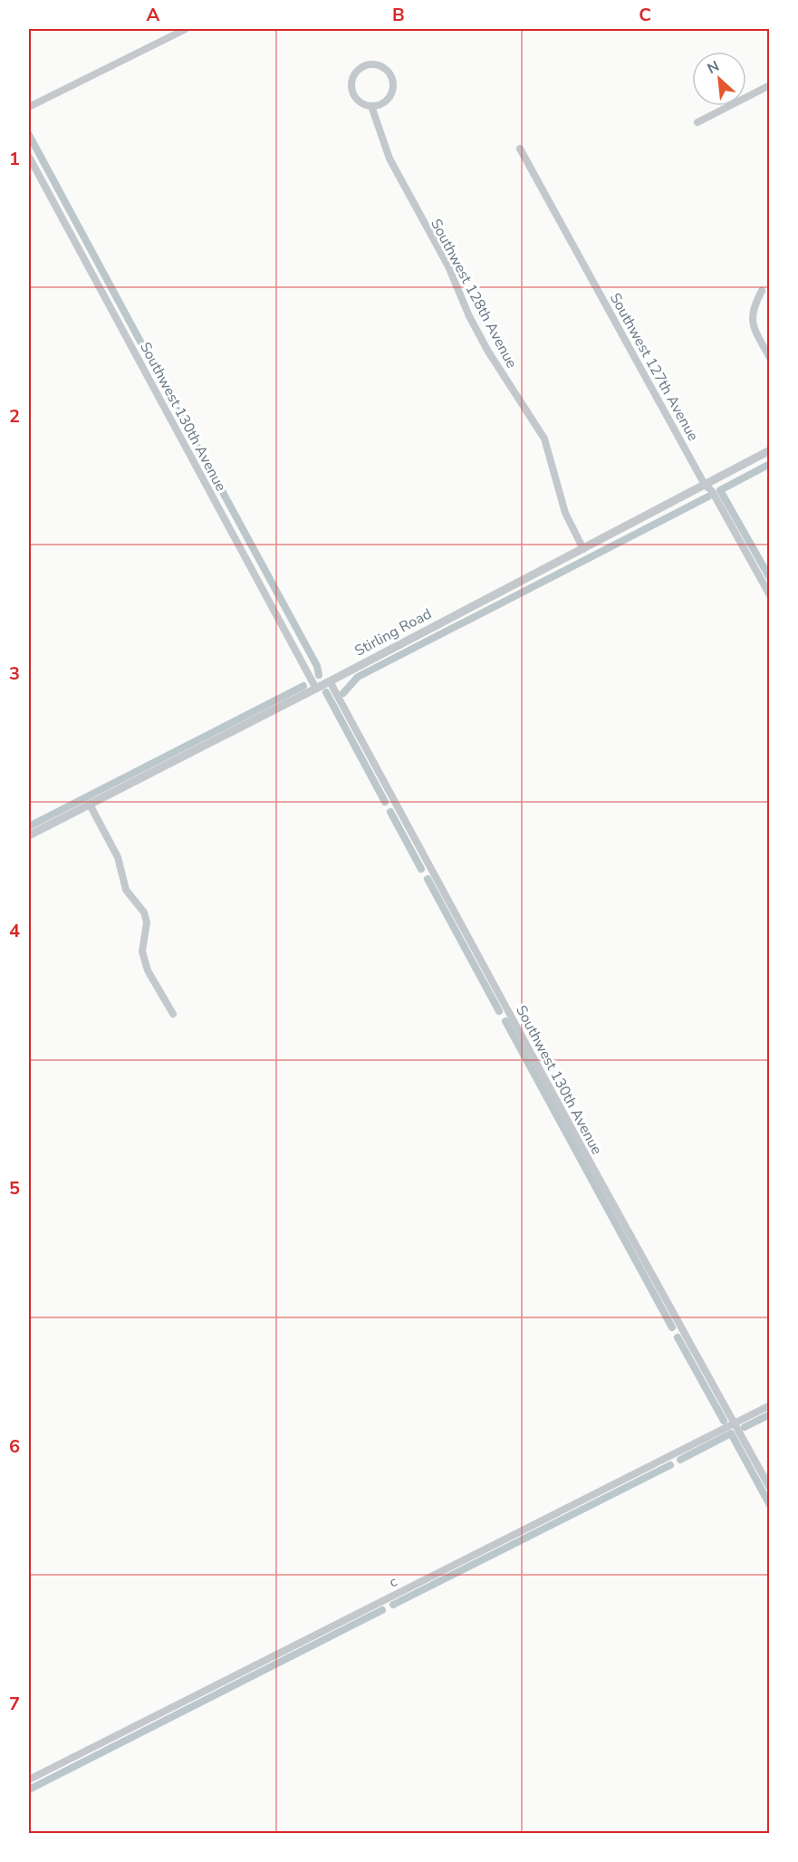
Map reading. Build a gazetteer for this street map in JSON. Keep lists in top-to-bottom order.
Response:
{
  "streets": {
    "street": [
      "Southwest 128th Avenue",
      "Southwest 127th Avenue",
      "Southwest 130th Avenue",
      "Stirling Road",
      "c"
    ]
  },
  "crossings": [
    ["Southwest 128th Avenue", "Stirling Road"],
    ["Southwest 127th Avenue", "Stirling Road"],
    ["Southwest 130th Avenue", "Stirling Road"],
    ["Southwest 130th Avenue", "c"]
  ],
  "north": "top left",
  "grid": {
    "columns": ["A", "B", "C"],
    "rows": [
      "1",
      "2",
      "3",
      "4",
      "5",
      "6",
      "7"
    ]
  }
}
